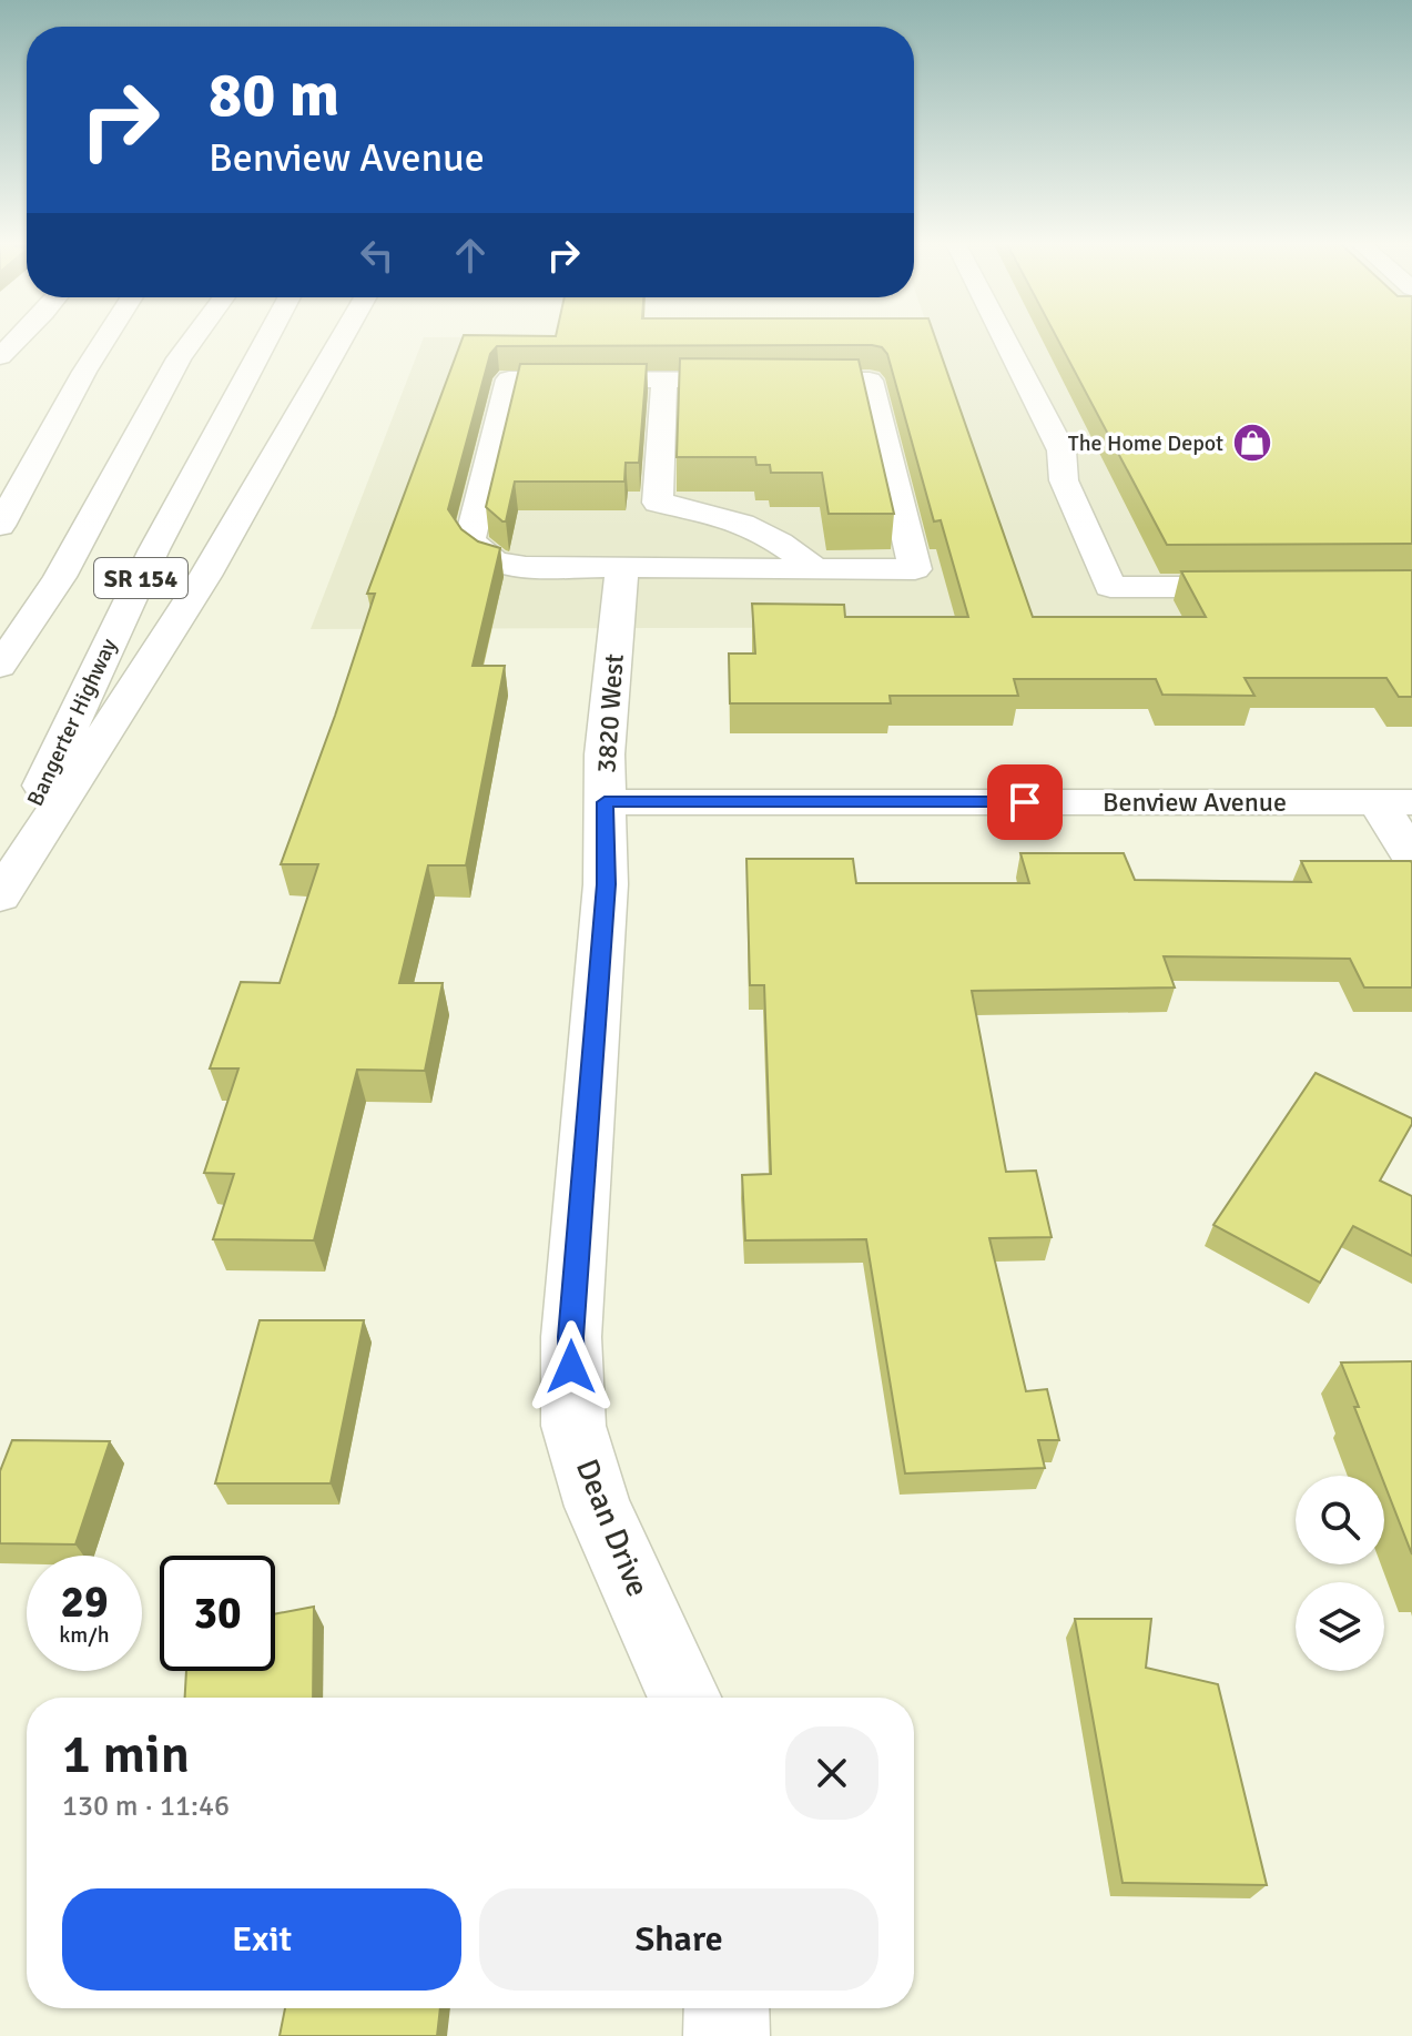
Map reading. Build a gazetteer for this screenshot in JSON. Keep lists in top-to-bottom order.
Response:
{
  "streets": {
    "main road": [
      "SR 154",
      "3820 West",
      "Bangerter Highway",
      "Benview Avenue",
      "Dean Drive"
    ]
  },
  "crossings": [
    ["3820 West", "Benview Avenue"],
    ["3820 West", "Dean Drive"]
  ],
  "places": {
    "shop": ["The Home Depot"]
  },
  "page": {
    "turn": ["80 m", "Benview Avenue"],
    "speed": "29 km/h",
    "limit": "30",
    "heading": ["1 min", "130 m · 11:46"],
    "buttons": ["Exit", "Share"]
  }
}
